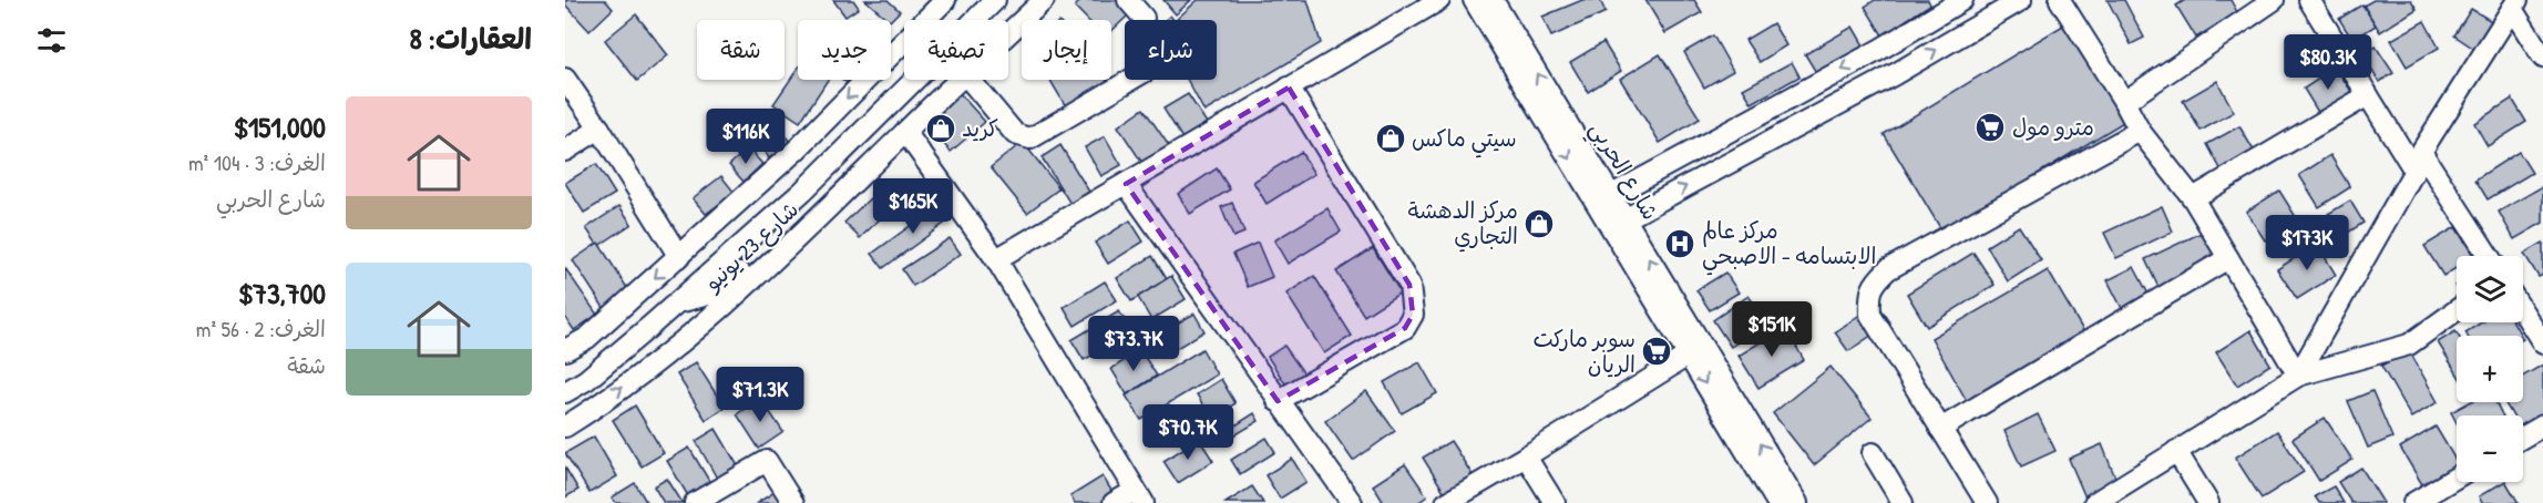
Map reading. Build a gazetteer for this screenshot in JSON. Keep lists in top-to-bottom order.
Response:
{
  "streets": {
    "street": ["شارع الحربي", "شارع 23 يونيو"]
  },
  "places": {
    "supermarket": ["مترو مول", "سوبر ماركت الريان"],
    "shop": ["كريد", "سيتي ماكس", "مركز الدهشة التجاري"],
    "hospital": ["مركز عالم الابتسامه - الاصبحي"]
  },
  "page": {
    "heading": "العقارات: 8",
    "chip": [
      "شراء",
      "إيجار",
      "تصفية",
      "جديد",
      "شقة"
    ],
    "price": [
      "$80.3K",
      "$116K",
      "$165K",
      "$173K",
      "$151K",
      "$73.7K",
      "$71.3K",
      "$70.7K"
    ],
    "list": [
      {
        "name": "$151,000",
        "note": "الغرف: 3 · 104 m² · شارع الحربي"
      },
      {
        "name": "$73,700",
        "note": "الغرف: 2 · 56 m² · شقة"
      }
    ],
    "map_buttons": ["+", "−"]
  }
}
